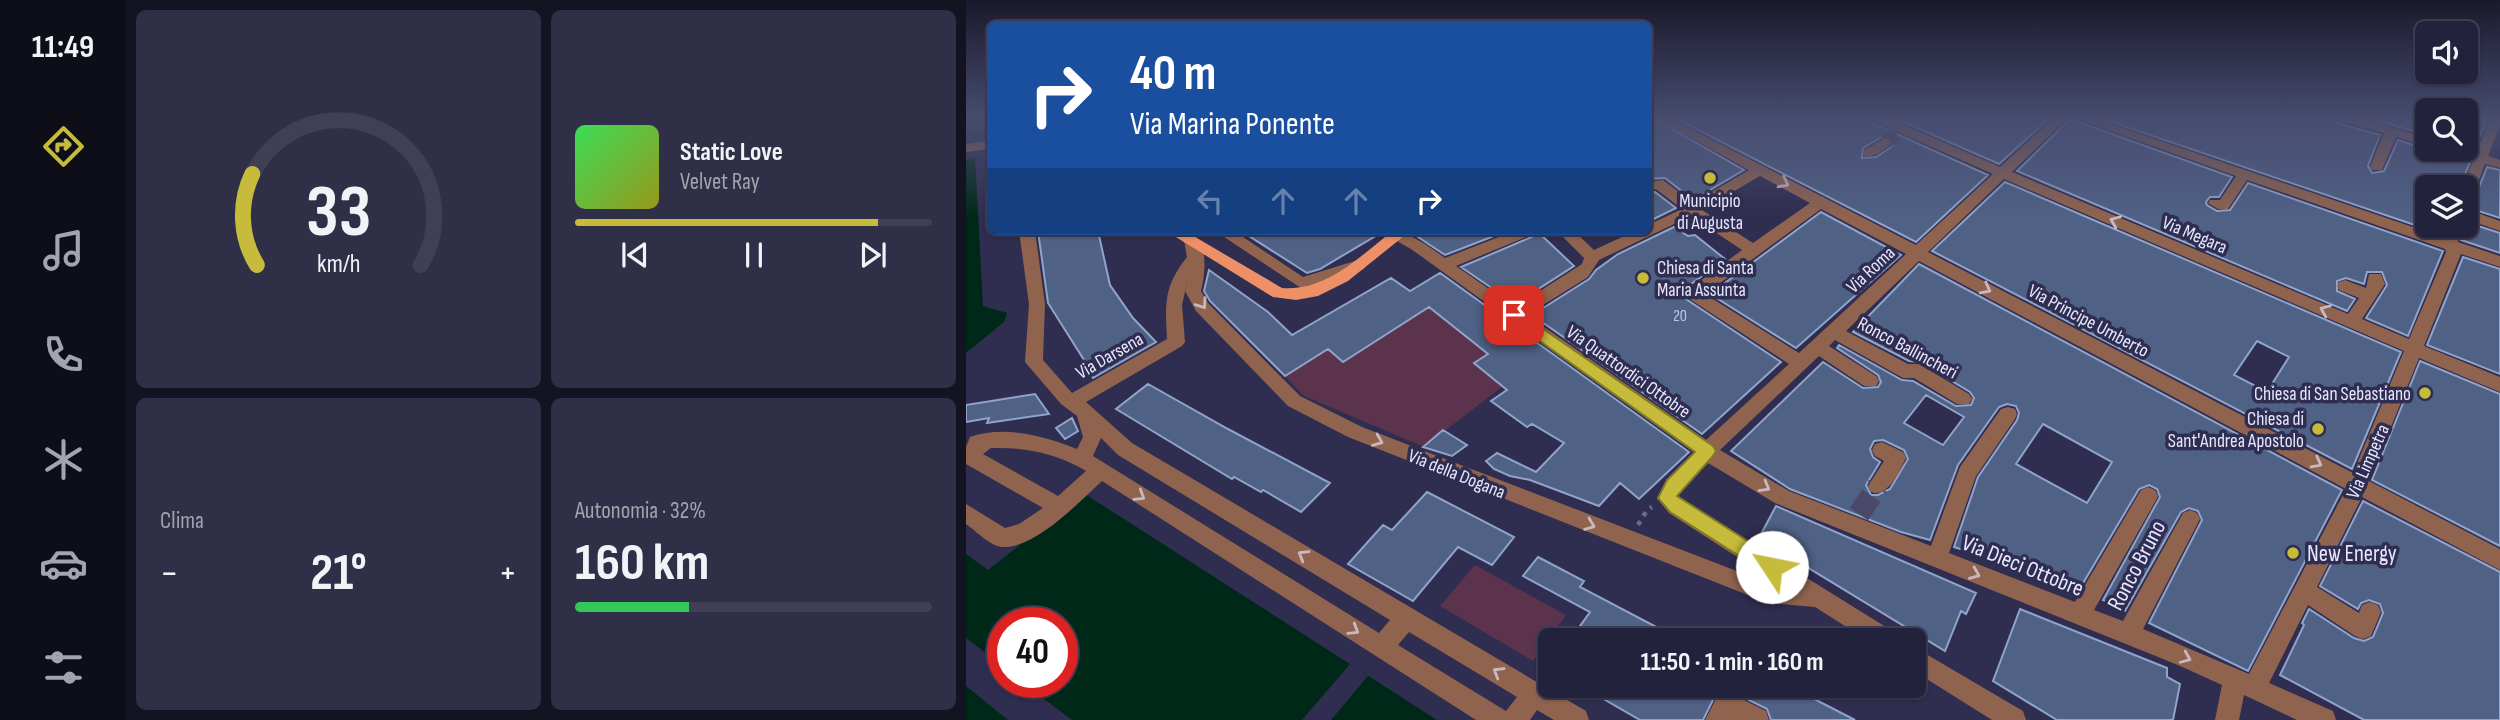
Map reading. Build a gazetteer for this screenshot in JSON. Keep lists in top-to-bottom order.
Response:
{
  "streets": {
    "street": [
      "Via Megara",
      "Via Roma",
      "Via Principe Umberto",
      "Ronco Ballincheri",
      "Via Darsena",
      "Via Quattordici Ottobre",
      "Via Limpetra",
      "Via della Dogana",
      "Via Dieci Ottobre",
      "Ronco Bruno"
    ]
  },
  "crossings": [
    ["Via Megara", "Via Roma"],
    ["Via Megara", "Via Limpetra"],
    ["Via Roma", "Via Principe Umberto"],
    ["Via Roma", "Ronco Ballincheri"],
    ["Via Roma", "Via Quattordici Ottobre"],
    ["Via Roma", "Via Dieci Ottobre"],
    ["Via Principe Umberto", "Via Limpetra"],
    ["Via Darsena", "Via della Dogana"],
    ["Via Quattordici Ottobre", "Via Dieci Ottobre"],
    ["Via Limpetra", "Via Dieci Ottobre"],
    ["Via Dieci Ottobre", "Ronco Bruno"]
  ],
  "one_way": ["Via Principe Umberto"],
  "places": [
    "Municipio di Augusta",
    "Chiesa di Santa Maria Assunta",
    "Chiesa di San Sebastiano",
    "Chiesa di Sant'Andrea Apostolo",
    "New Energy"
  ],
  "house_numbers": ["20"],
  "page": {
    "tabs": "11:49",
    "turn": ["40 m", "Via Marina Ponente"],
    "song": ["Static Love", "Velvet Ray"],
    "tile": [
      "Clima",
      ["Autonomia · 32%", "160 km"]
    ],
    "heat": ["−", "21°", "+"],
    "limit": "40",
    "trip": "11:50 · 1 min · 160 m",
    "gauge": ["33", "km/h"]
  }
}
